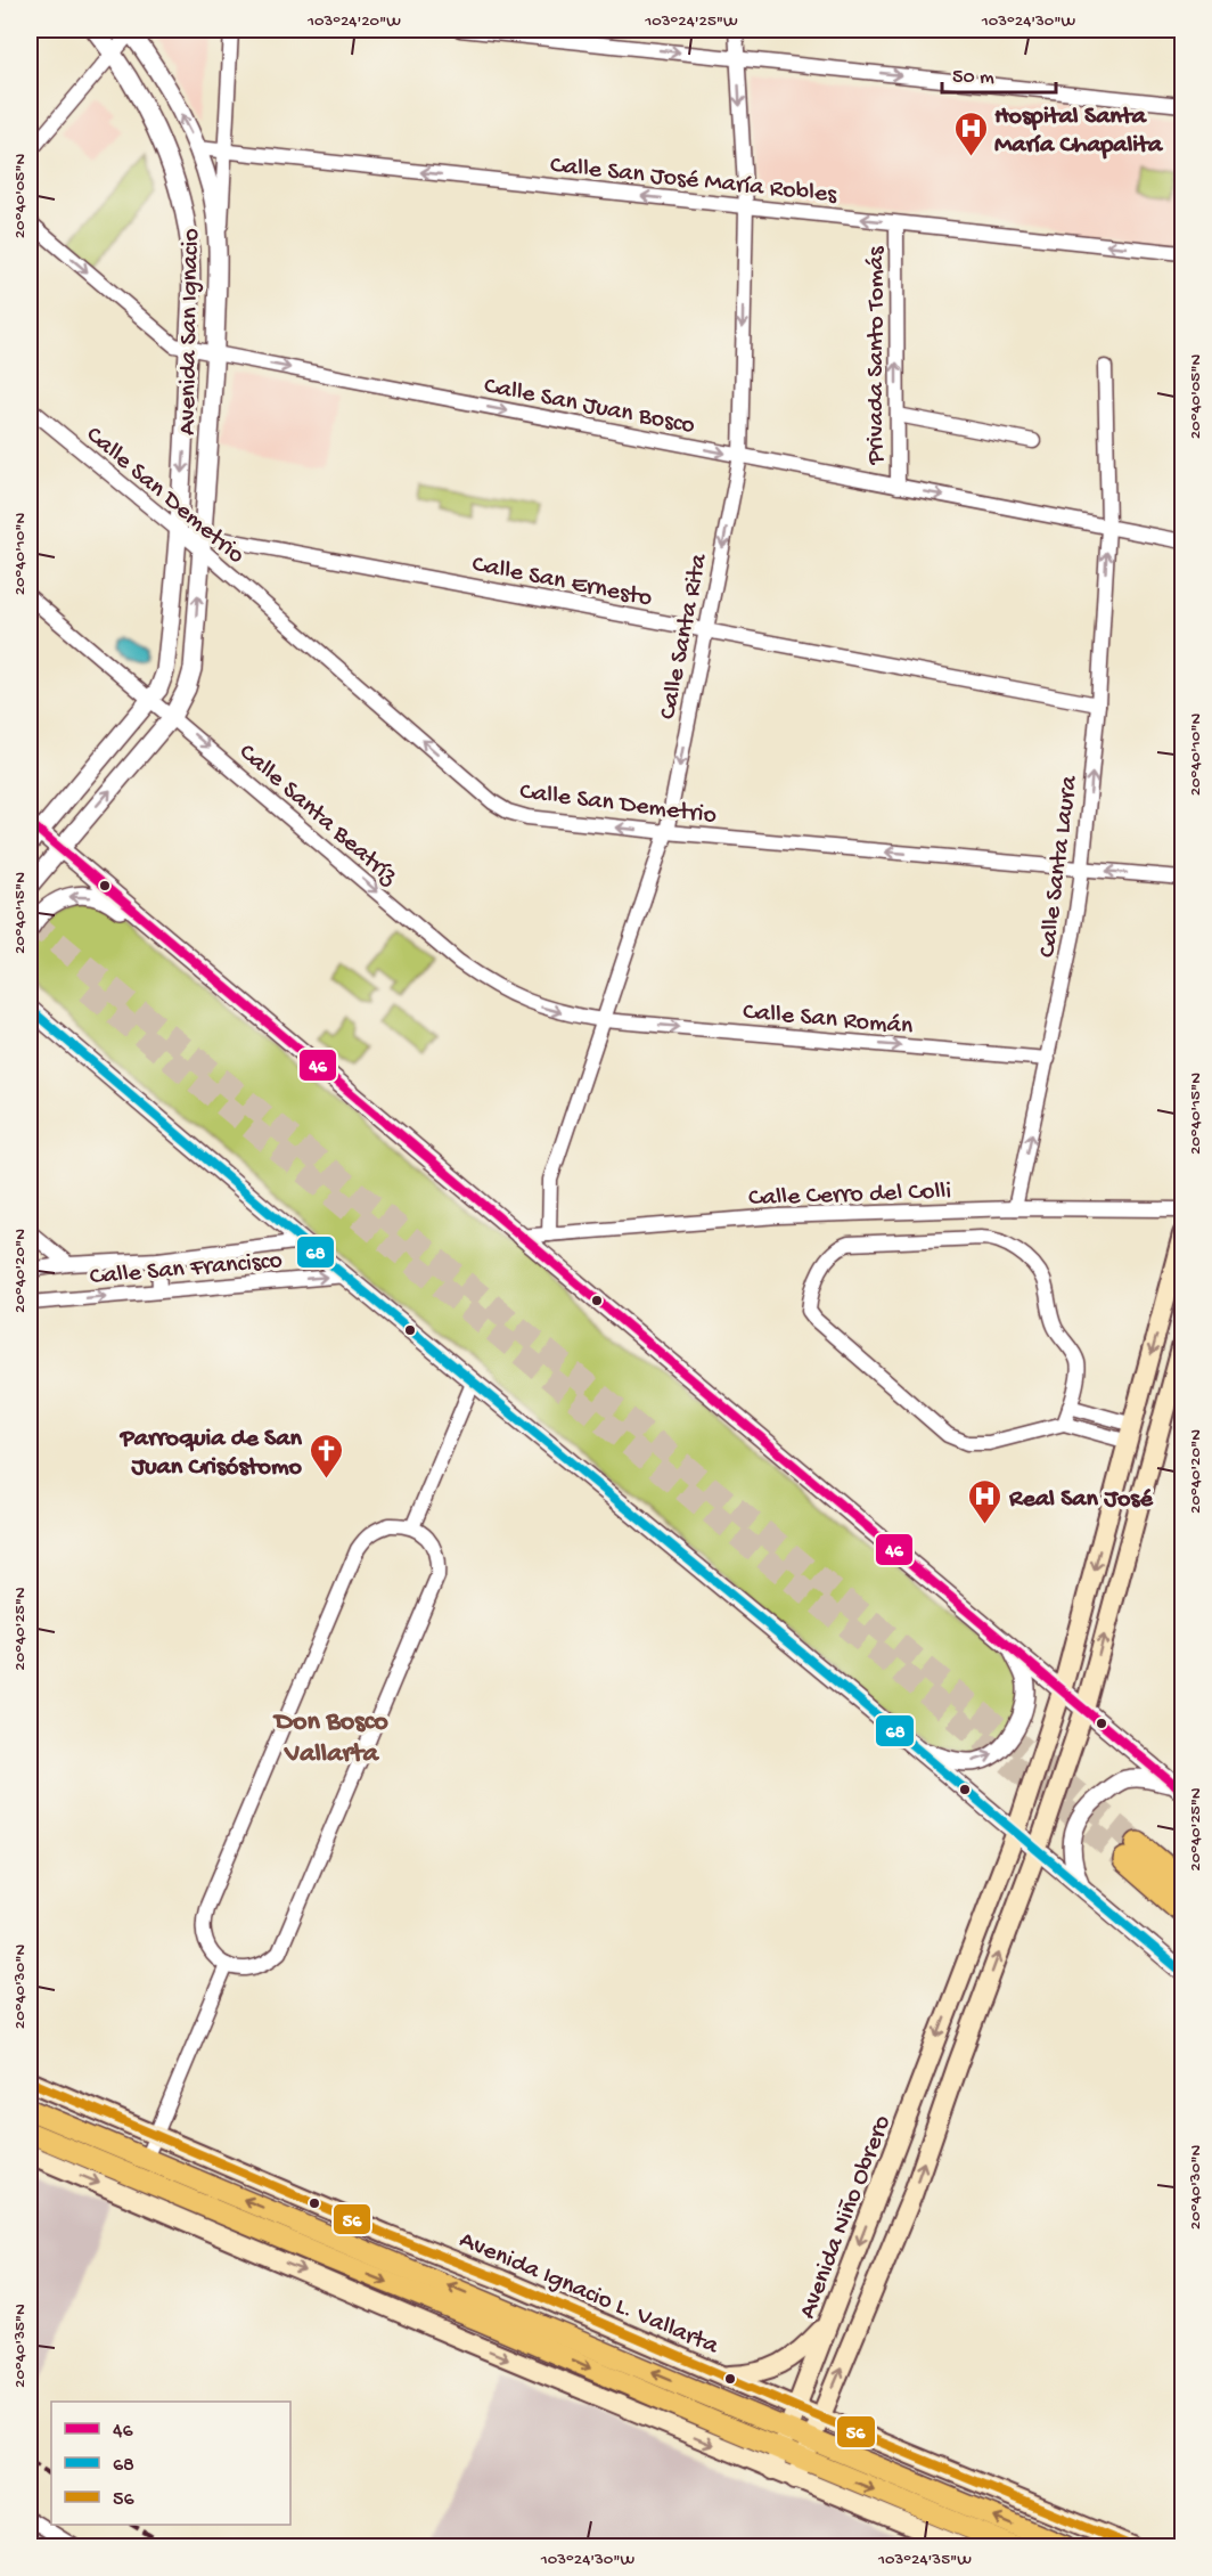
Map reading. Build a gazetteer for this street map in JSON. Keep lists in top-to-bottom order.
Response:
{
  "streets": {
    "main road": ["Avenida Niño Obrero", "Avenida Ignacio L. Vallarta"],
    "street": [
      "Calle San José María Robles",
      "Avenida San Ignacio",
      "Privada Santo Tomás",
      "Calle San Juan Bosco",
      "Calle San Demetrio",
      "Calle San Ernesto",
      "Calle Santa Rita",
      "Calle Santa Beatríz",
      "Calle Santa Laura",
      "Calle San Román",
      "Calle Cerro del Colli",
      "Calle San Francisco"
    ]
  },
  "crossings": [
    ["Calle San José María Robles", "Avenida San Ignacio"],
    ["Calle San José María Robles", "Privada Santo Tomás"],
    ["Calle San José María Robles", "Calle Santa Rita"],
    ["Avenida San Ignacio", "Calle San Juan Bosco"],
    ["Avenida San Ignacio", "Calle San Demetrio"],
    ["Avenida San Ignacio", "Calle San Ernesto"],
    ["Avenida San Ignacio", "Calle Santa Beatríz"],
    ["Privada Santo Tomás", "Calle San Juan Bosco"],
    ["Calle San Juan Bosco", "Calle Santa Rita"],
    ["Calle San Juan Bosco", "Calle Santa Laura"],
    ["Calle San Demetrio", "Calle San Ernesto"],
    ["Calle San Demetrio", "Calle Santa Rita"],
    ["Calle San Demetrio", "Calle Santa Laura"],
    ["Calle San Ernesto", "Calle Santa Rita"],
    ["Calle San Ernesto", "Calle Santa Laura"],
    ["Calle Santa Rita", "Calle Santa Beatríz"],
    ["Calle Santa Rita", "Calle San Román"],
    ["Calle Santa Rita", "Calle Cerro del Colli"],
    ["Calle Santa Beatríz", "Calle San Román"],
    ["Calle Santa Laura", "Calle San Román"],
    ["Calle Santa Laura", "Calle Cerro del Colli"],
    ["Avenida Niño Obrero", "Avenida Ignacio L. Vallarta"]
  ],
  "one_way": [
    "Calle San José María Robles",
    "Privada Santo Tomás",
    "Calle San Juan Bosco",
    "Calle San Demetrio",
    "Calle Santa Rita",
    "Calle Santa Beatríz",
    "Calle Santa Laura",
    "Calle San Román"
  ],
  "districts": ["Don Bosco Vallarta"],
  "places": {
    "hospital": ["Hospital Santa María Chapalita", "Real San José"],
    "church": ["Parroquia de San Juan Crisóstomo"]
  },
  "lines": ["transit line 46", "transit line 68", "transit line 56"],
  "legend": ["46", "68", "56"],
  "scale_bar": "50 m",
  "coordinates": [
    "103°24'20\"W",
    "103°24'25\"W",
    "103°24'30\"W",
    "20°40'05\"N",
    "20°40'10\"N",
    "20°40'15\"N",
    "20°40'20\"N",
    "20°40'25\"N",
    "20°40'30\"N",
    "20°40'35\"N",
    "103°24'35\"W"
  ]
}
